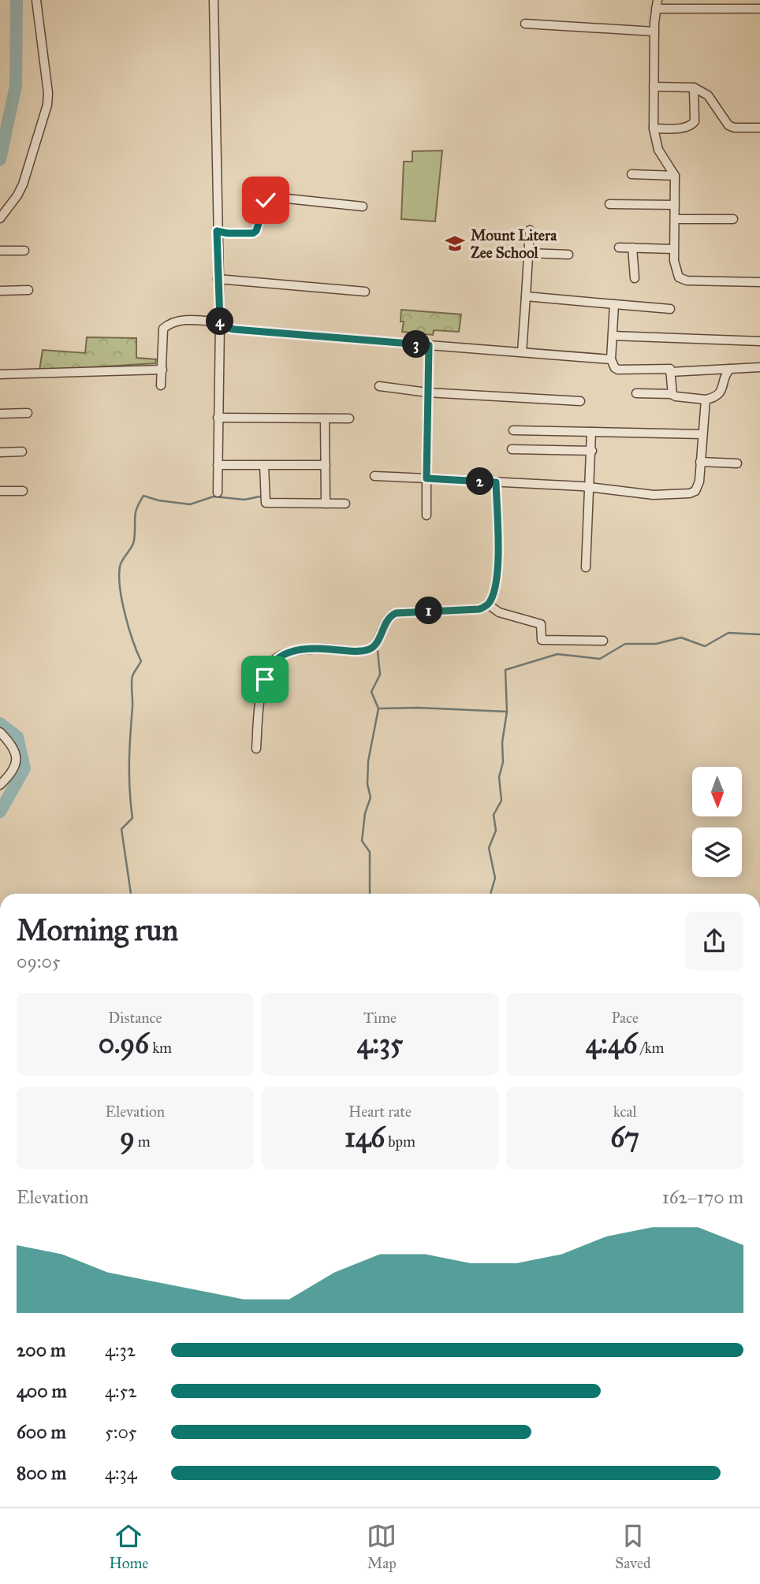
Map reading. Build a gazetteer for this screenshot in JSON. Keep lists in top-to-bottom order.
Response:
{
  "places": {
    "school or university": ["Mount Litera Zee School"]
  },
  "north": "bottom",
  "page": {
    "pins": [
      "4",
      "3",
      "2",
      "1"
    ],
    "heading": ["Morning run", "09:05"],
    "stats": [
      ["Distance", "0.96 km"],
      ["Time", "4:35"],
      ["Pace", "4:46 /km"],
      ["Elevation", "9 m"],
      ["Heart rate", "146 bpm"],
      ["kcal", "67"]
    ],
    "chart": ["Elevation", "162–170 m"],
    "list": [
      {
        "name": "200 m",
        "note": "4:32"
      },
      {
        "name": "400 m",
        "note": "4:52"
      },
      {
        "name": "600 m",
        "note": "5:05"
      },
      {
        "name": "800 m",
        "note": "4:34"
      }
    ],
    "tabs": ["Home", "Map", "Saved"]
  }
}
